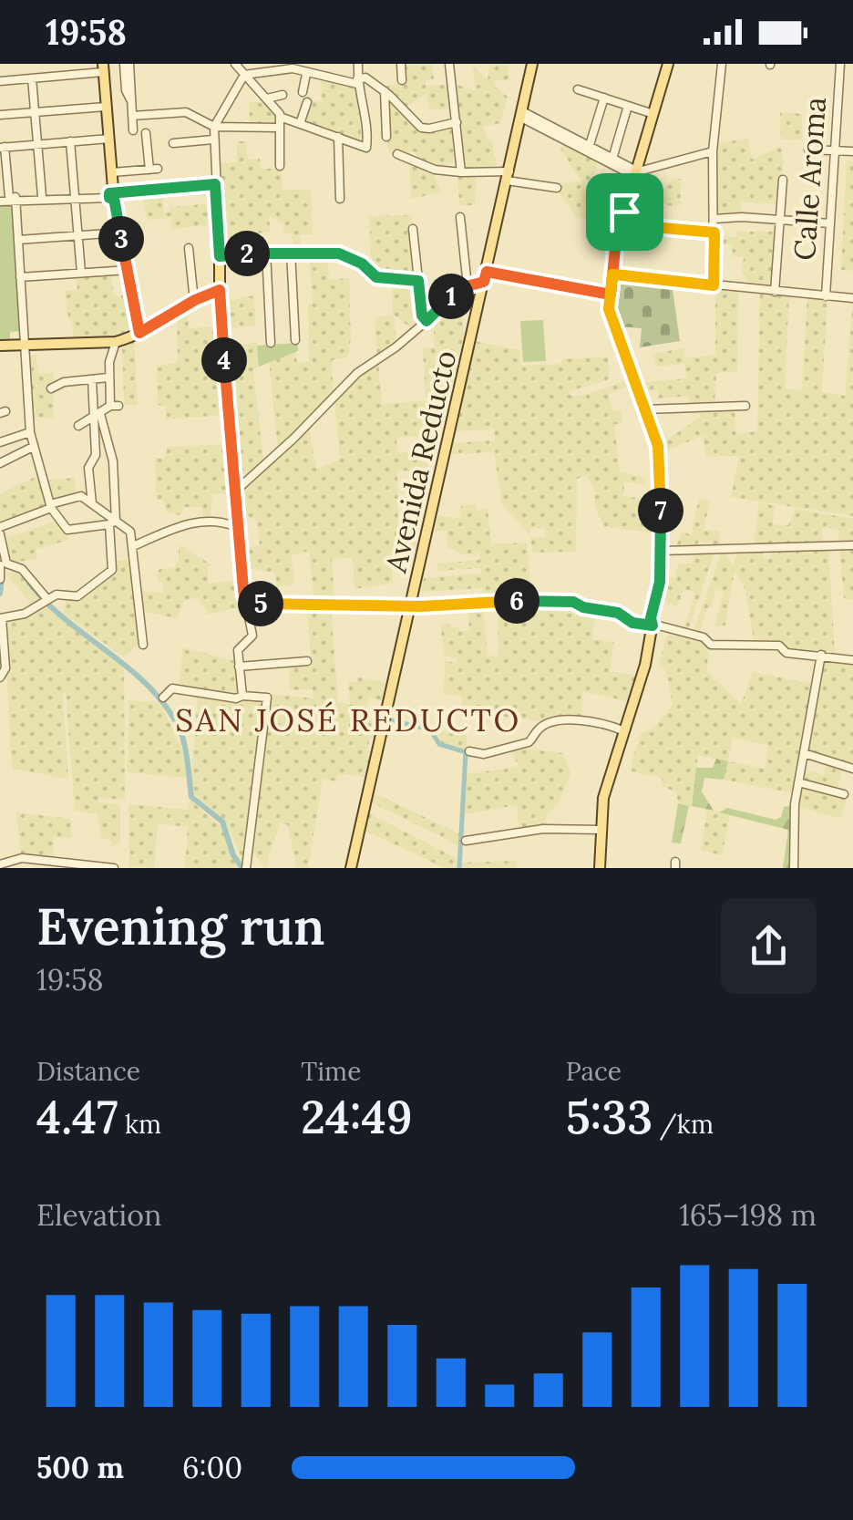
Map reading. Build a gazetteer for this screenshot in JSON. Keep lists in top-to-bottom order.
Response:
{
  "streets": {
    "main road": ["Avenida Reducto"],
    "street": ["Calle Aroma"]
  },
  "districts": ["SAN JOSÉ REDUCTO"],
  "page": {
    "status": "19:58",
    "pins": [
      "3",
      "2",
      "1",
      "4",
      "7",
      "6",
      "5"
    ],
    "heading": ["Evening run", "19:58"],
    "stats": [
      ["Distance", "4.47 km"],
      ["Time", "24:49"],
      ["Pace", "5:33 /km"]
    ],
    "chart": ["Elevation", "165–198 m"],
    "list": [
      {
        "name": "500 m",
        "note": "6:00"
      }
    ]
  }
}
